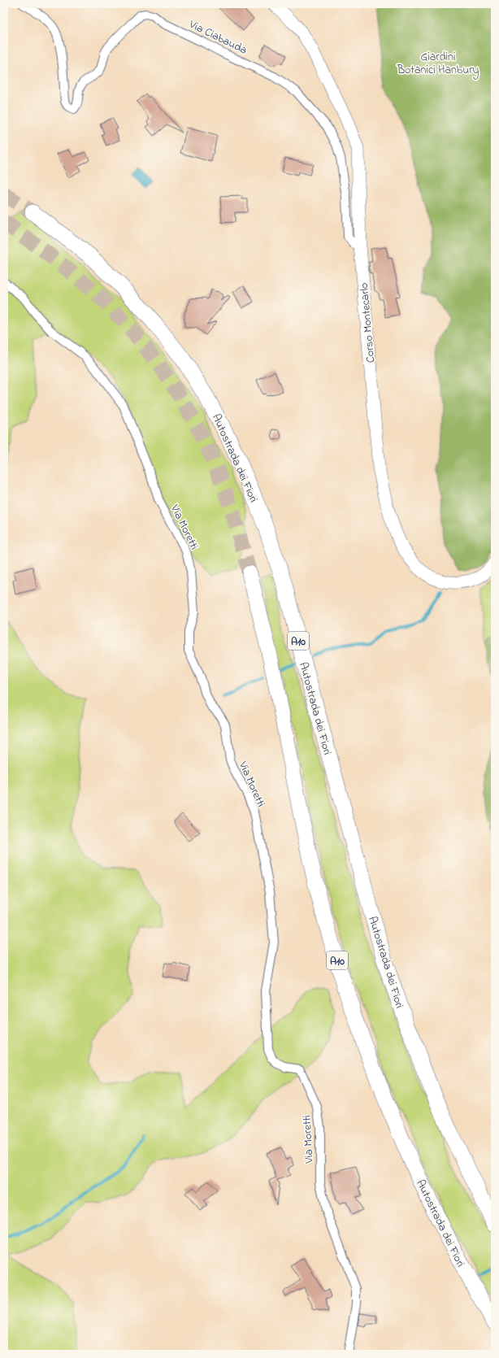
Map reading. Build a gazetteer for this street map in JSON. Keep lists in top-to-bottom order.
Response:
{
  "streets": {
    "highway": ["Autostrada dei Fiori", "A10"],
    "main road": ["Corso Montecarlo"],
    "street": ["Via Ciabauda", "Via Moretti"]
  },
  "crossings": [
    ["Via Ciabauda", "Corso Montecarlo"]
  ],
  "parks": ["Giardini Botanici Hanbury"]
}
